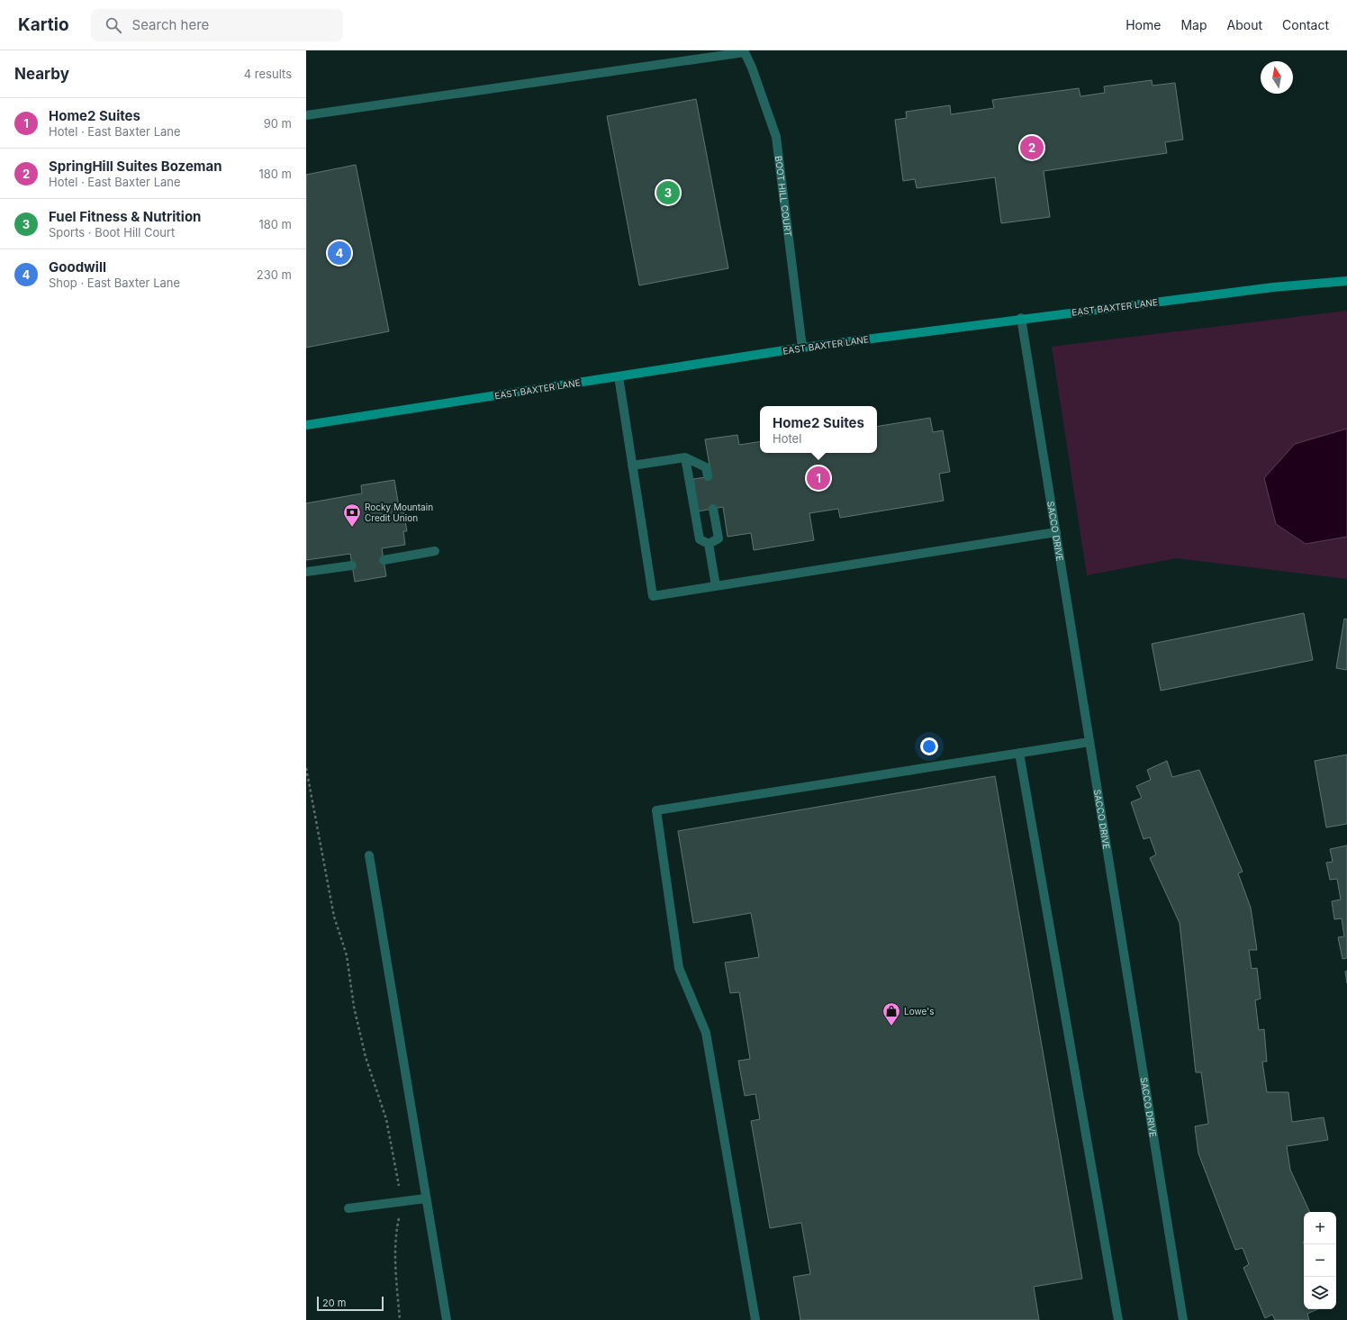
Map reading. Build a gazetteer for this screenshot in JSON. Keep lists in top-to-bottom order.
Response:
{
  "streets": {
    "main road": ["EAST BAXTER LANE"],
    "street": ["BOOT HILL COURT", "SACCO DRIVE"]
  },
  "crossings": [
    ["BOOT HILL COURT", "EAST BAXTER LANE"],
    ["EAST BAXTER LANE", "SACCO DRIVE"]
  ],
  "places": {
    "bank": ["Rocky Mountain Credit Union"],
    "shop": ["Lowe's"]
  },
  "scale_bar": "20 m",
  "north": "top",
  "page": {
    "header": "Kartio",
    "search": "Search here",
    "nav": [
      "Home",
      "Map",
      "About",
      "Contact"
    ],
    "heading": ["Nearby", "4 results"],
    "list": [
      {
        "mark": "1",
        "name": "Home2 Suites",
        "note": "Hotel · East Baxter Lane",
        "value": "90 m"
      },
      {
        "mark": "2",
        "name": "SpringHill Suites Bozeman",
        "note": "Hotel · East Baxter Lane",
        "value": "180 m"
      },
      {
        "mark": "3",
        "name": "Fuel Fitness & Nutrition",
        "note": "Sports · Boot Hill Court",
        "value": "180 m"
      },
      {
        "mark": "4",
        "name": "Goodwill",
        "note": "Shop · East Baxter Lane",
        "value": "230 m"
      }
    ],
    "pins": [
      "2",
      "3",
      "4",
      "1"
    ],
    "popup": ["Home2 Suites", "Hotel"],
    "map_buttons": ["+", "−"],
    "scale": "20 m"
  }
}
